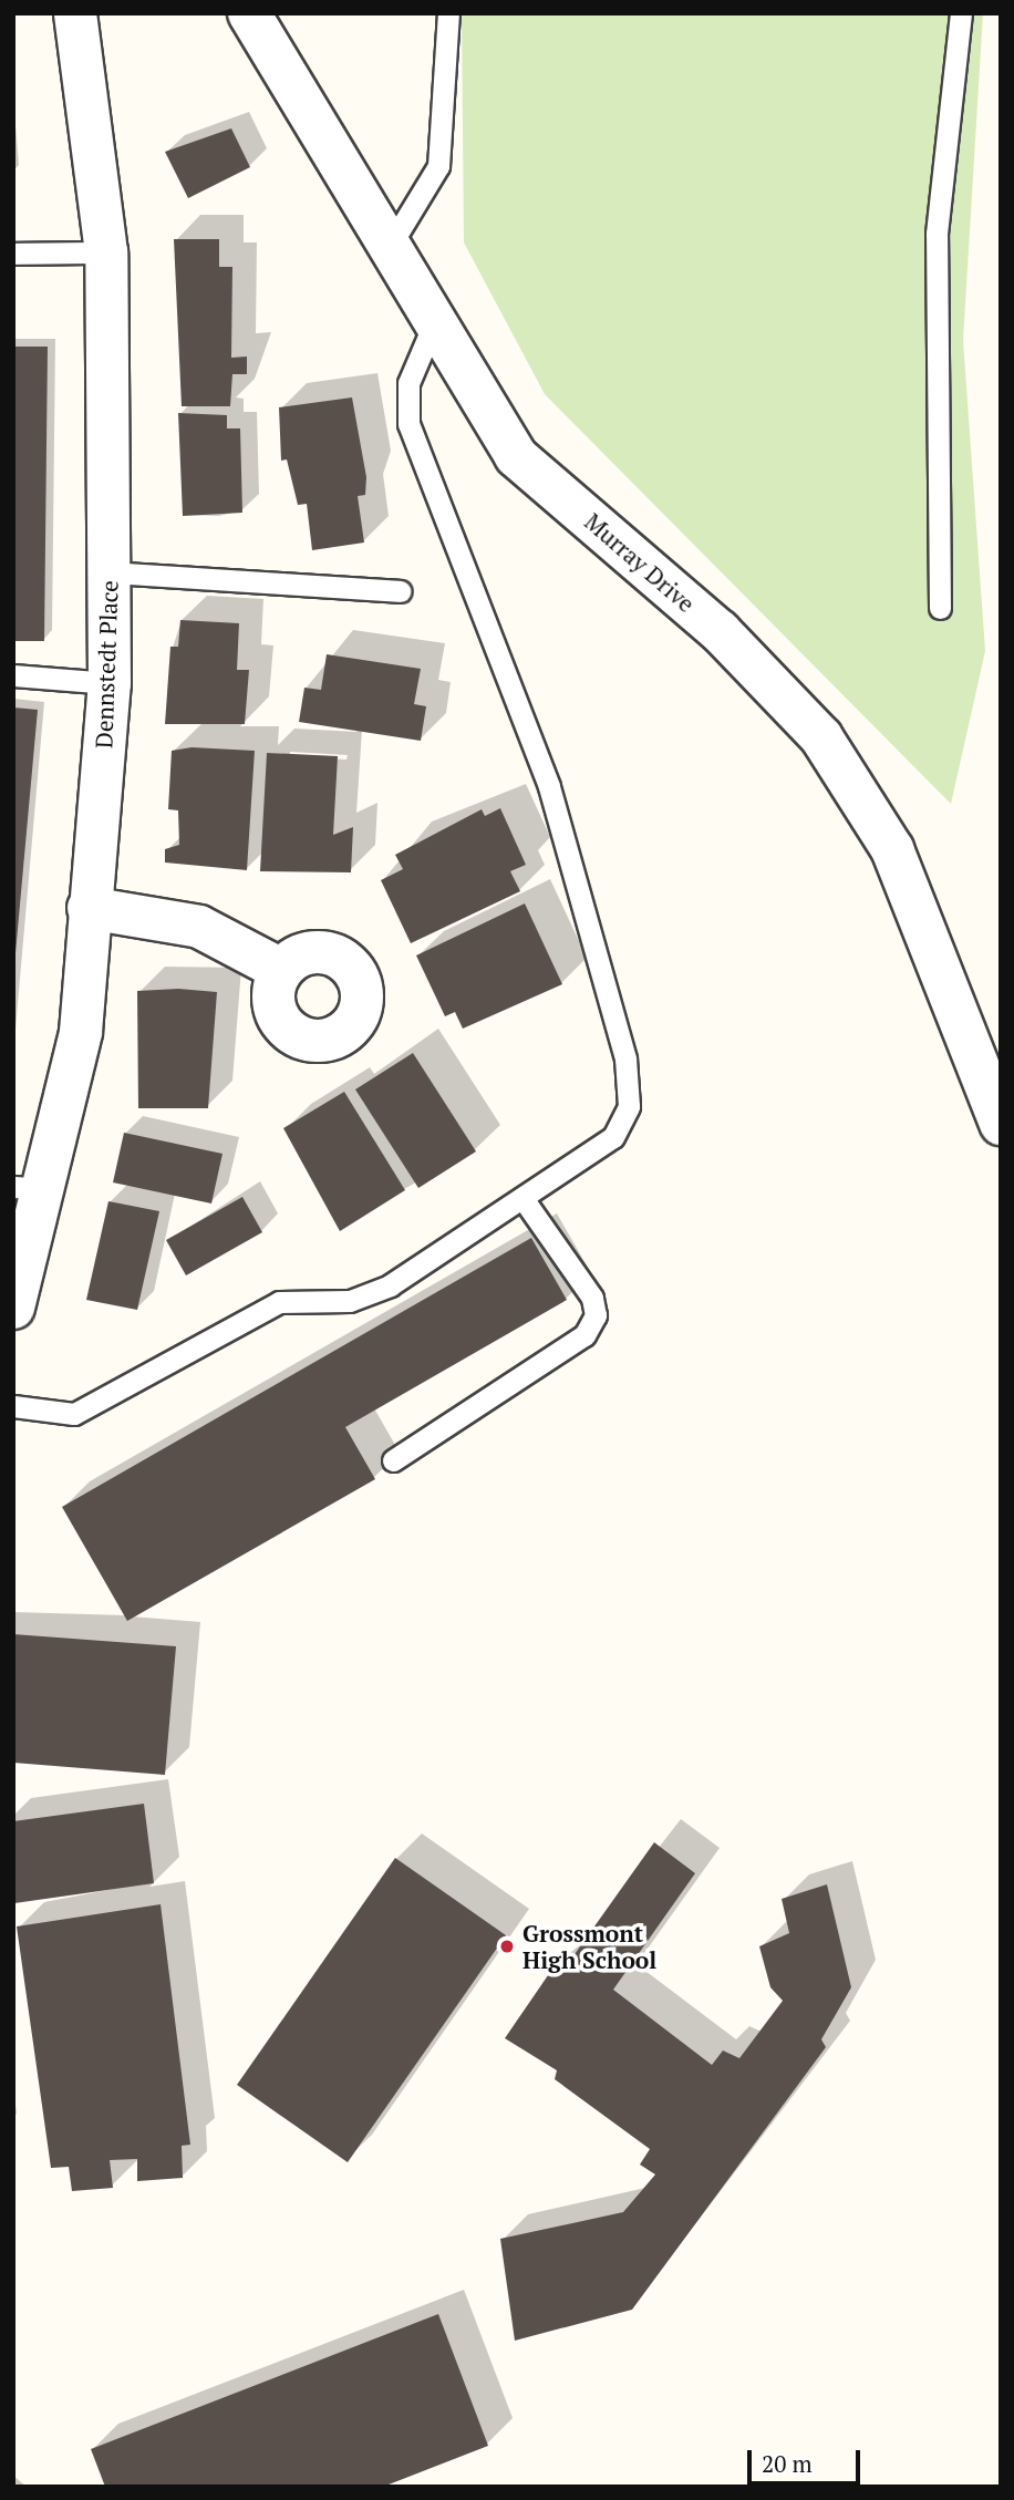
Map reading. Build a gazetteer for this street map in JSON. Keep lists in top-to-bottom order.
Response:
{
  "streets": {
    "street": ["Murray Drive", "Dennstedt Place"]
  },
  "places": ["Grossmont High School"],
  "scale_bar": "20 m"
}
